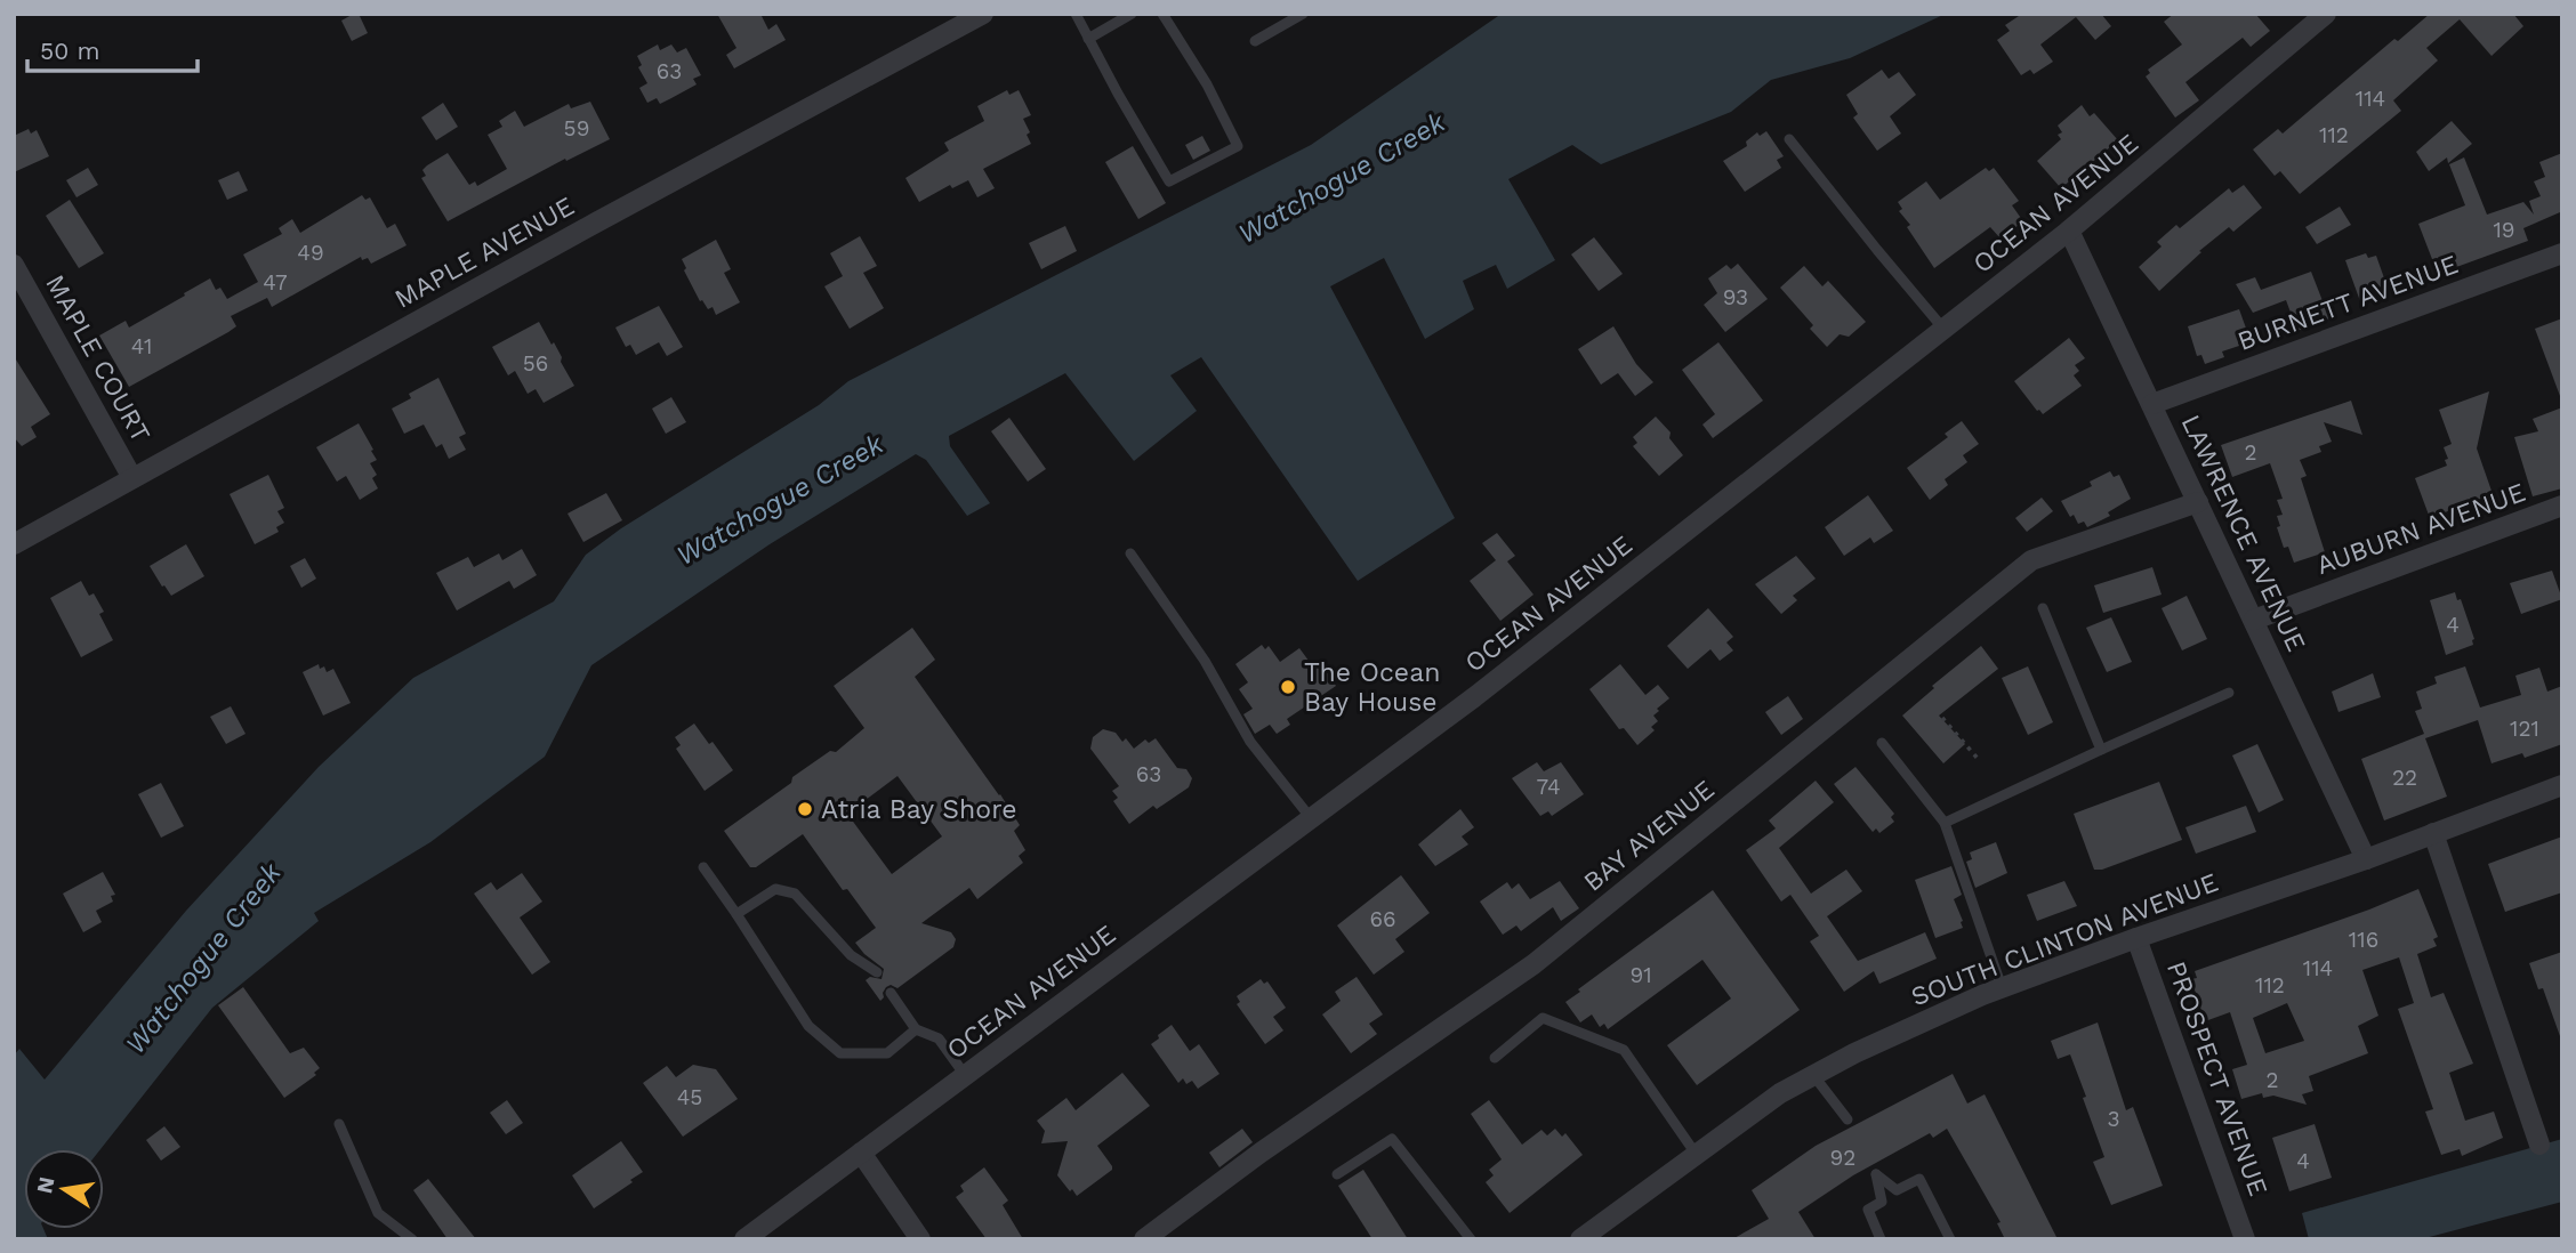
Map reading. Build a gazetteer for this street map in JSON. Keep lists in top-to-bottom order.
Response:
{
  "streets": {
    "street": [
      "OCEAN AVENUE",
      "MAPLE AVENUE",
      "BURNETT AVENUE",
      "MAPLE COURT",
      "AUBURN AVENUE",
      "LAWRENCE AVENUE",
      "BAY AVENUE",
      "SOUTH CLINTON AVENUE",
      "PROSPECT AVENUE"
    ]
  },
  "crossings": [
    ["OCEAN AVENUE", "LAWRENCE AVENUE"],
    ["MAPLE AVENUE", "MAPLE COURT"],
    ["BURNETT AVENUE", "LAWRENCE AVENUE"],
    ["AUBURN AVENUE", "LAWRENCE AVENUE"],
    ["LAWRENCE AVENUE", "BAY AVENUE"],
    ["LAWRENCE AVENUE", "SOUTH CLINTON AVENUE"],
    ["SOUTH CLINTON AVENUE", "PROSPECT AVENUE"]
  ],
  "water": ["Watchogue Creek"],
  "places": ["The Ocean Bay House", "Atria Bay Shore"],
  "house_numbers": [
    "63",
    "114",
    "59",
    "112",
    "19",
    "49",
    "47",
    "93",
    "41",
    "56",
    "2",
    "4",
    "121",
    "63",
    "22",
    "74",
    "66",
    "116",
    "114",
    "91",
    "112",
    "2",
    "45",
    "3",
    "92",
    "4"
  ],
  "scale_bar": "50 m",
  "north": "left"
}
